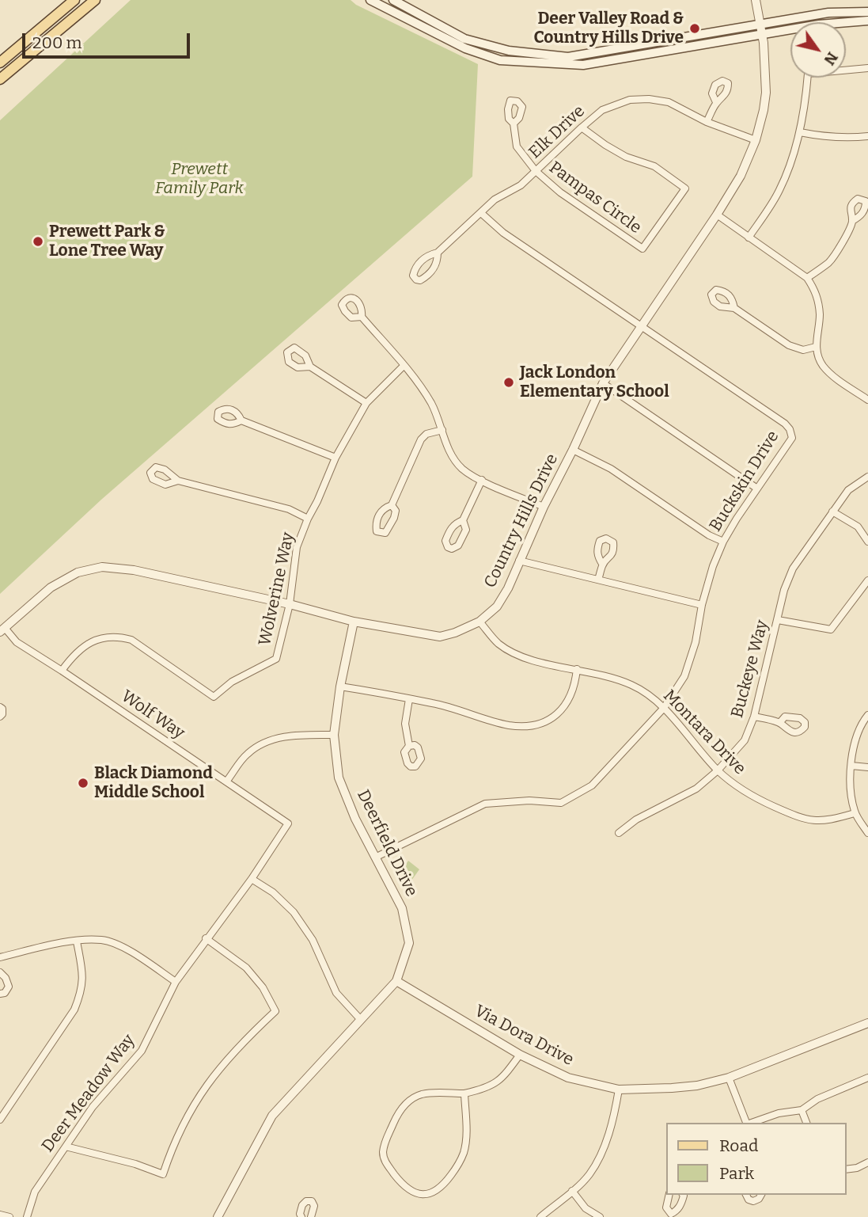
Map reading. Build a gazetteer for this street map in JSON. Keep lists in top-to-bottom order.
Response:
{
  "streets": {
    "street": [
      "Elk Drive",
      "Pampas Circle",
      "Buckskin Drive",
      "Country Hills Drive",
      "Wolverine Way",
      "Buckeye Way",
      "Wolf Way",
      "Montara Drive",
      "Deerfield Drive",
      "Via Dora Drive",
      "Deer Meadow Way"
    ]
  },
  "crossings": [
    ["Elk Drive", "Pampas Circle"],
    ["Elk Drive", "Buckskin Drive"],
    ["Elk Drive", "Country Hills Drive"],
    ["Buckskin Drive", "Country Hills Drive"],
    ["Buckskin Drive", "Montara Drive"],
    ["Buckskin Drive", "Deerfield Drive"],
    ["Country Hills Drive", "Wolverine Way"],
    ["Country Hills Drive", "Wolf Way"],
    ["Country Hills Drive", "Montara Drive"],
    ["Country Hills Drive", "Deerfield Drive"],
    ["Wolverine Way", "Wolf Way"],
    ["Buckeye Way", "Montara Drive"],
    ["Wolf Way", "Deer Meadow Way"],
    ["Deerfield Drive", "Via Dora Drive"]
  ],
  "parks": ["Prewett Family Park"],
  "places": [
    "Deer Valley Road & Country Hills Drive",
    "Prewett Park & Lone Tree Way",
    "Jack London Elementary School",
    "Black Diamond Middle School"
  ],
  "legend": ["Road", "Park"],
  "scale_bar": "200 m",
  "north": "bottom right"
}
